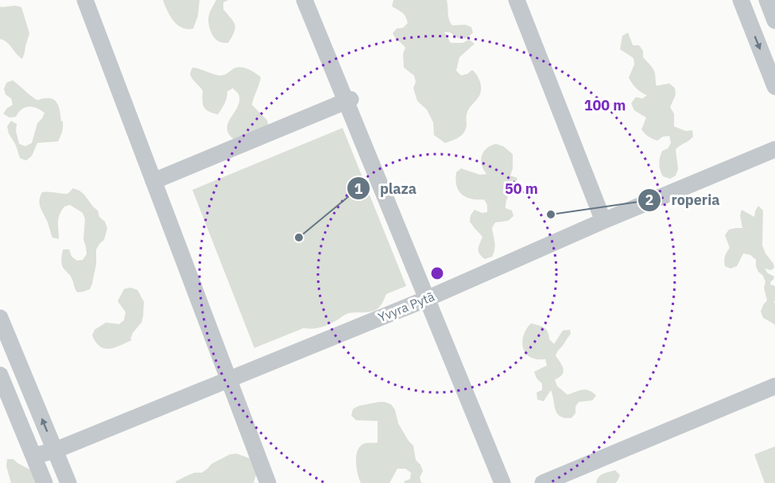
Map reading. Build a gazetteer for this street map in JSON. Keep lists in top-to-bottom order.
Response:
{
  "streets": {
    "street": ["Yvyra Pytã"]
  },
  "places": ["roperia", "plaza"],
  "rings": ["100 m", "50 m"]
}
